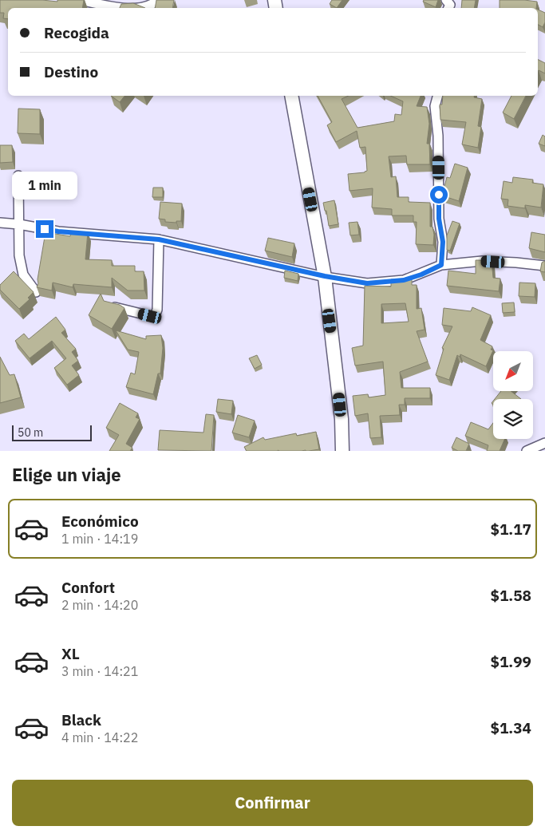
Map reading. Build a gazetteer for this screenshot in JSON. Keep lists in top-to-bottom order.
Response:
{
  "scale_bar": "50 m",
  "north": "bottom left",
  "page": {
    "banner": ["Recogida", "Destino"],
    "bubble": "1 min",
    "scale": "50 m",
    "heading": "Elige un viaje",
    "list": [
      {
        "name": "Económico",
        "note": "1 min · 14:19",
        "value": "$1.17"
      },
      {
        "name": "Confort",
        "note": "2 min · 14:20",
        "value": "$1.58"
      },
      {
        "name": "XL",
        "note": "3 min · 14:21",
        "value": "$1.99"
      },
      {
        "name": "Black",
        "note": "4 min · 14:22",
        "value": "$1.34"
      }
    ],
    "buttons": "Confirmar"
  }
}
